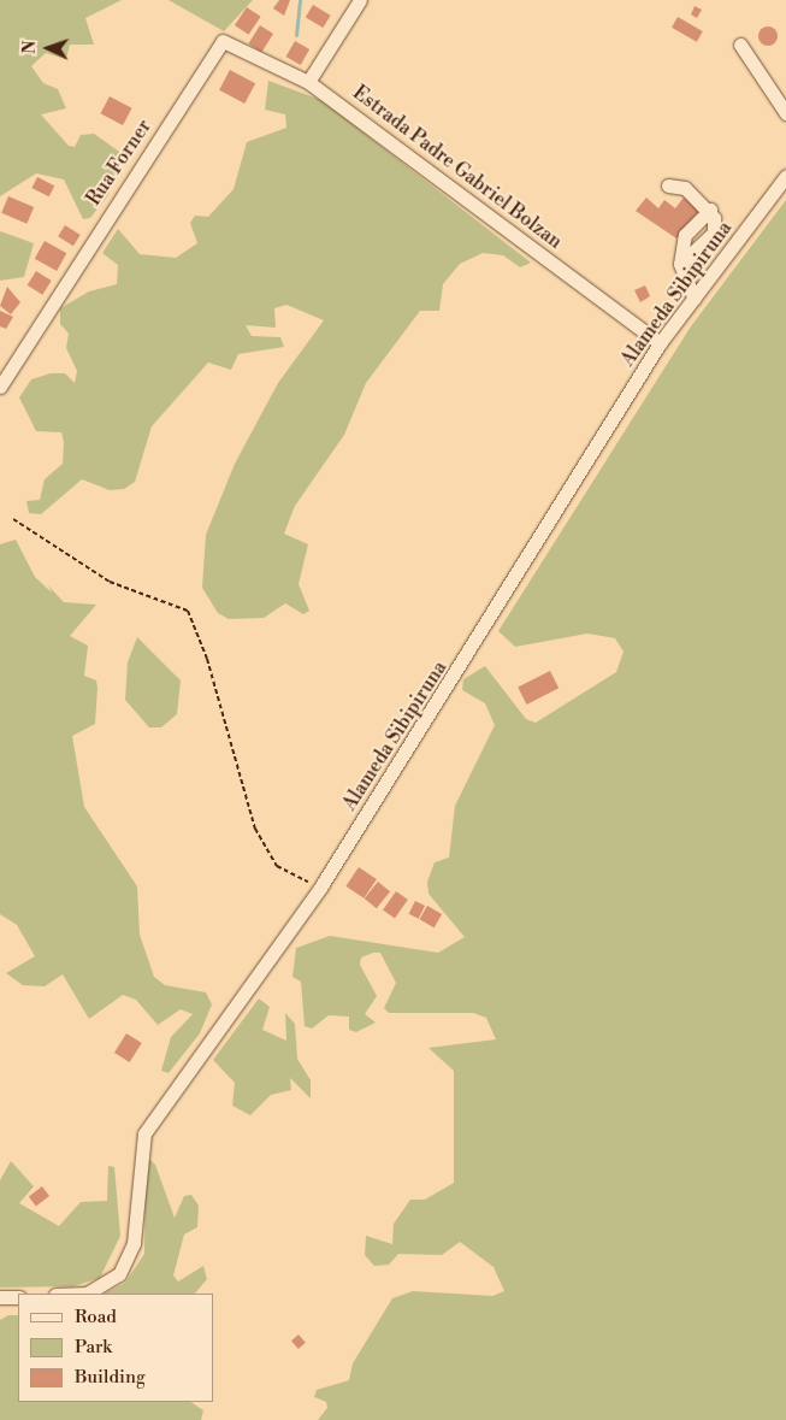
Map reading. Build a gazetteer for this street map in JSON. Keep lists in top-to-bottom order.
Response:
{
  "streets": {
    "street": ["Rua Forner", "Estrada Padre Gabriel Bolzan", "Alameda Sibipiruna"]
  },
  "crossings": [
    ["Rua Forner", "Estrada Padre Gabriel Bolzan"],
    ["Estrada Padre Gabriel Bolzan", "Alameda Sibipiruna"]
  ],
  "legend": ["Road", "Park", "Building"],
  "north": "left"
}
